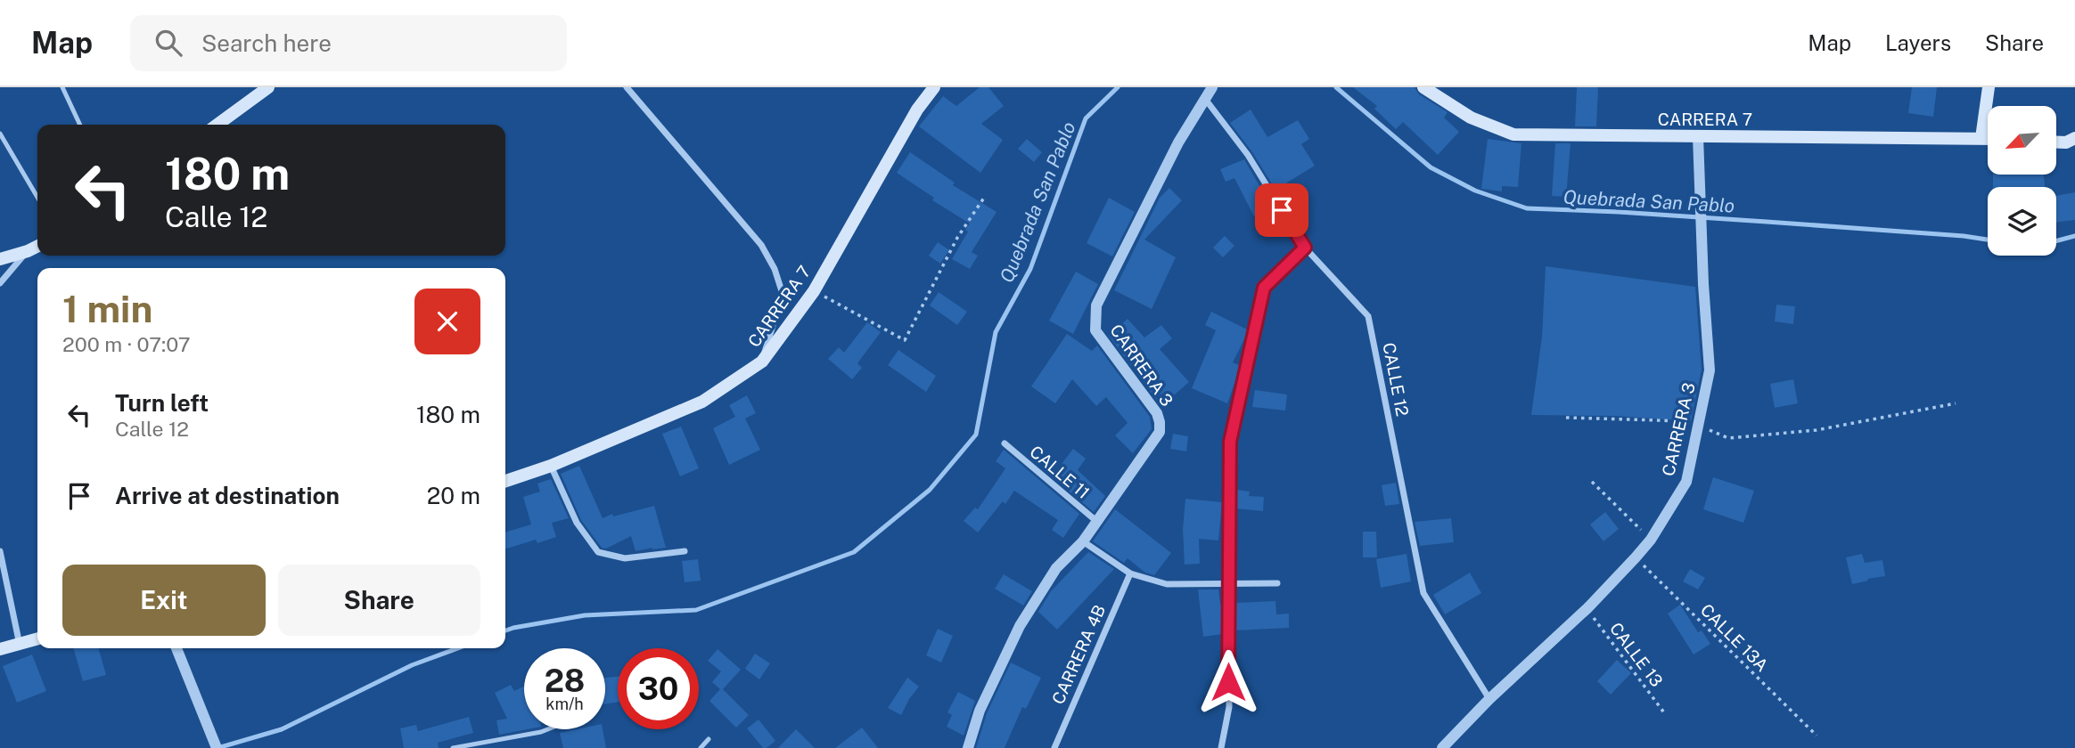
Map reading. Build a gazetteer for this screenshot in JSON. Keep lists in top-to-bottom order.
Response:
{
  "streets": {
    "main road": ["CARRERA 7"],
    "street": [
      "CARRERA 3",
      "CALLE 12",
      "CALLE 11",
      "CARRERA 4B"
    ],
    "path": ["CALLE 13A", "CALLE 13"]
  },
  "crossings": [
    ["CARRERA 7", "CARRERA 3"],
    ["CARRERA 3", "CALLE 12"],
    ["CARRERA 3", "CALLE 11"],
    ["CARRERA 3", "CALLE 13A"],
    ["CARRERA 3", "CALLE 13"]
  ],
  "water": ["Quebrada San Pablo"],
  "north": "bottom left",
  "page": {
    "header": "Map",
    "search": "Search here",
    "nav": ["Map", "Layers", "Share"],
    "turn": ["180 m", "Calle 12"],
    "heading": ["1 min", "200 m · 07:07"],
    "list": [
      {
        "name": "Turn left",
        "note": "Calle 12",
        "value": "180 m"
      },
      {
        "name": "Arrive at destination",
        "value": "20 m"
      }
    ],
    "buttons": ["Exit", "Share"],
    "speed": "28 km/h",
    "limit": "30"
  }
}
